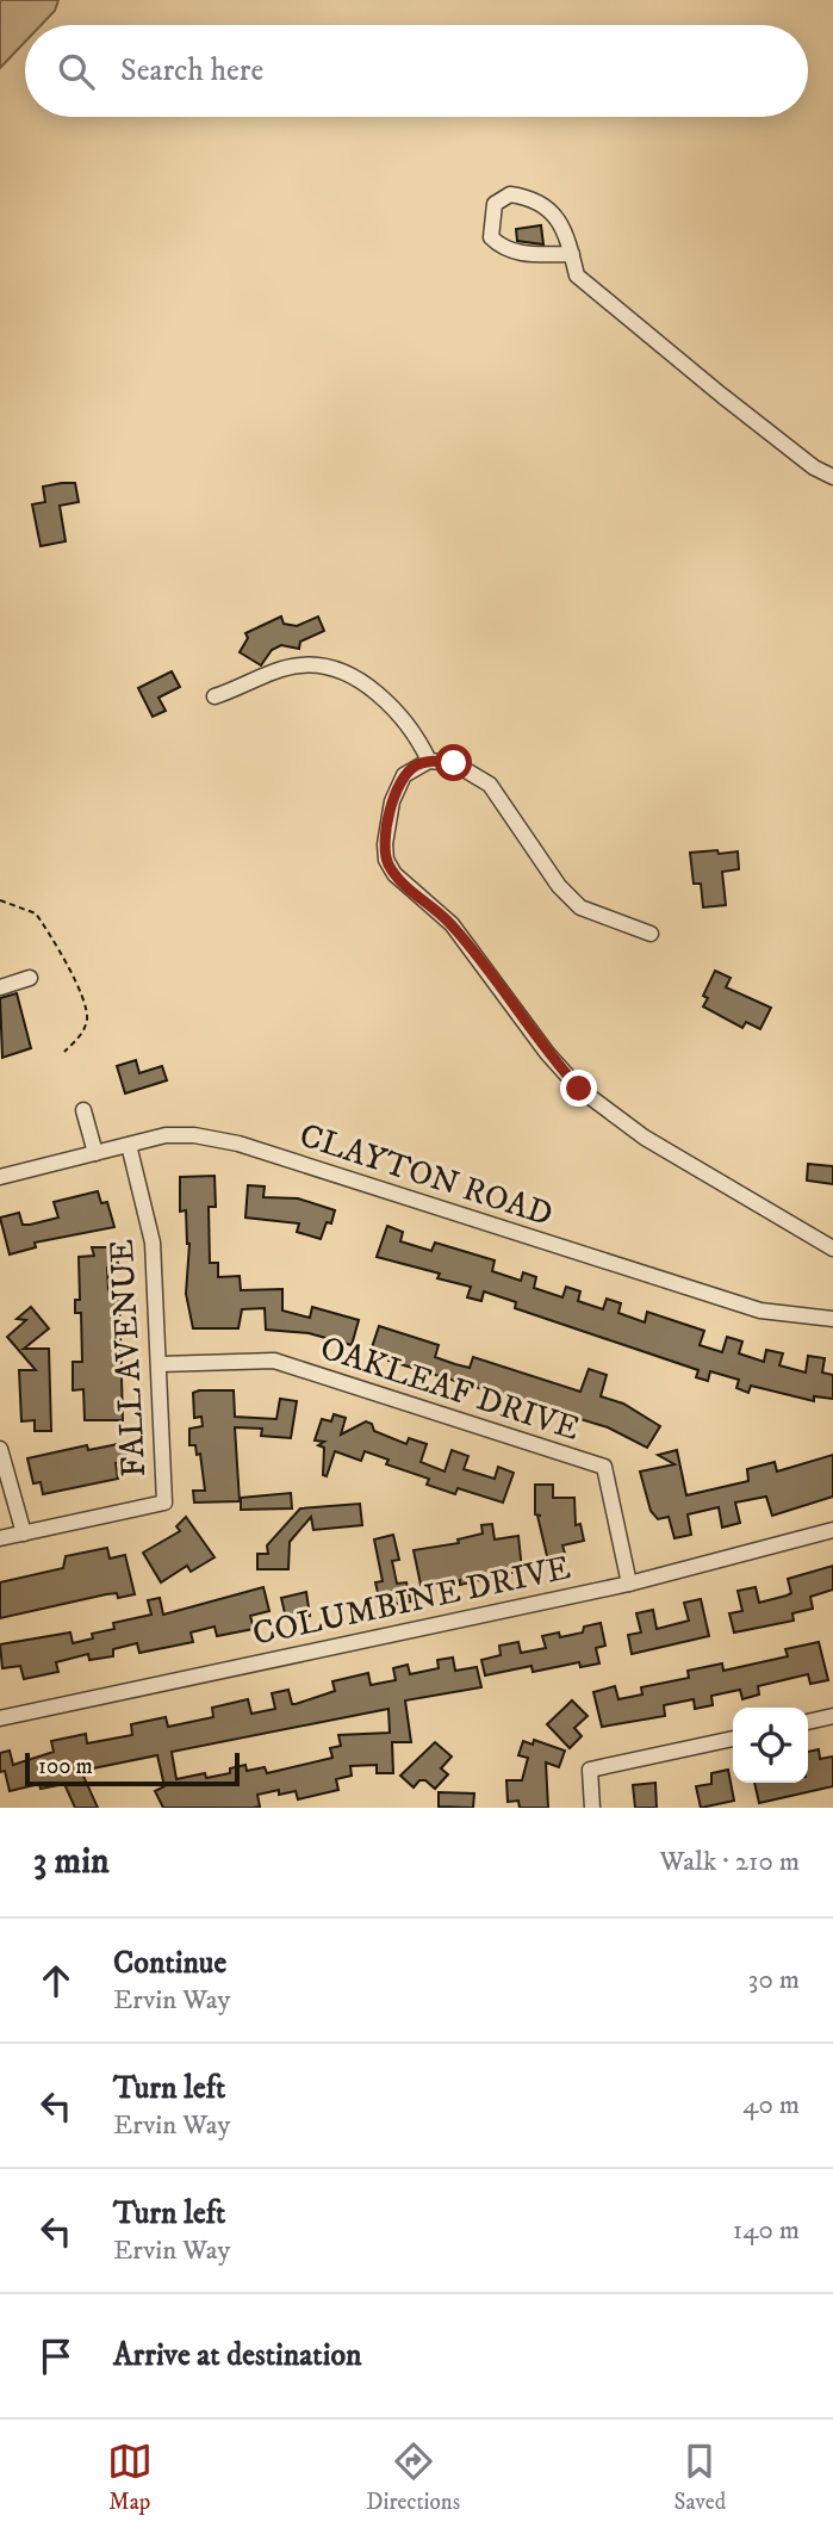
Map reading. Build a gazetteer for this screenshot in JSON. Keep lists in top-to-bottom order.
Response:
{
  "streets": {
    "street": [
      "CLAYTON ROAD",
      "FALL AVENUE",
      "OAKLEAF DRIVE",
      "COLUMBINE DRIVE"
    ]
  },
  "crossings": [
    ["CLAYTON ROAD", "FALL AVENUE"],
    ["FALL AVENUE", "OAKLEAF DRIVE"],
    ["OAKLEAF DRIVE", "COLUMBINE DRIVE"]
  ],
  "scale_bar": "100 m",
  "page": {
    "search": "Search here",
    "scale": "100 m",
    "heading": ["3 min", "Walk · 210 m"],
    "list": [
      ["Continue", "Ervin Way", "30 m"],
      ["Turn left", "Ervin Way", "40 m"],
      ["Turn left", "Ervin Way", "140 m"],
      "Arrive at destination"
    ],
    "nav": ["Map", "Directions", "Saved"]
  }
}
